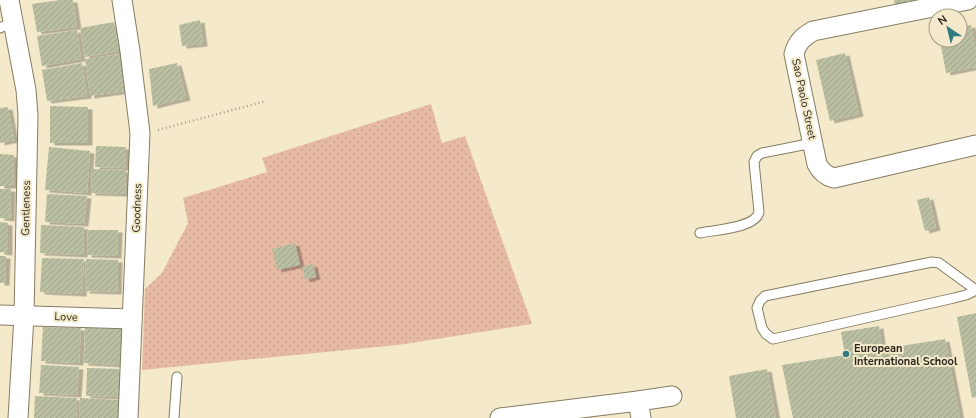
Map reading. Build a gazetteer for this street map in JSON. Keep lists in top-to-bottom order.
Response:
{
  "streets": {
    "street": [
      "Sao Paolo Street",
      "Gentleness",
      "Goodness",
      "Love"
    ]
  },
  "crossings": [
    ["Gentleness", "Love"],
    ["Goodness", "Love"]
  ],
  "places": ["European International School"],
  "north": "top left"
}
